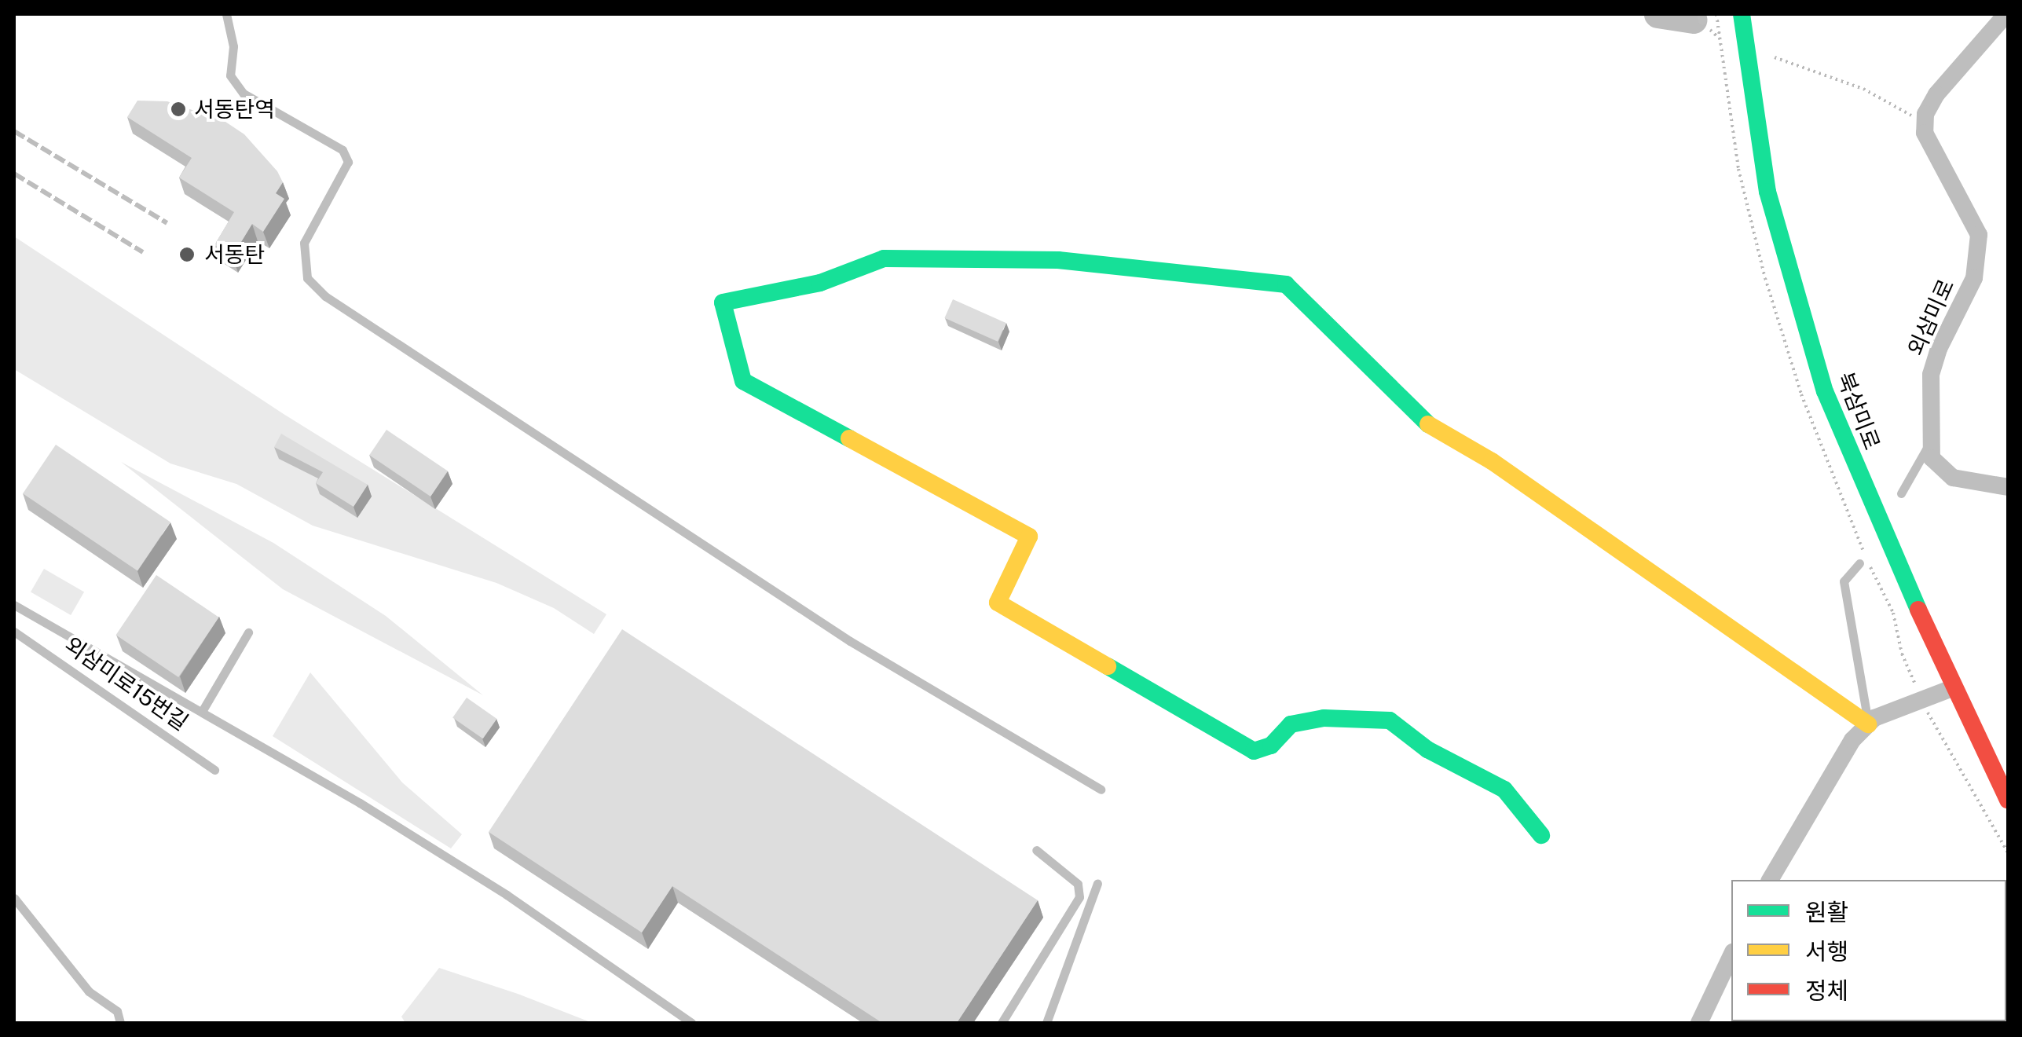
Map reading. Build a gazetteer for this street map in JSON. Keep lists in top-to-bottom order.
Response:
{
  "streets": {
    "street": ["외삼미로", "북삼미로"],
    "lane": ["외삼미로15번길"]
  },
  "places": ["서동탄역", "서동탄"],
  "legend": ["원활", "서행", "정체"]
}
